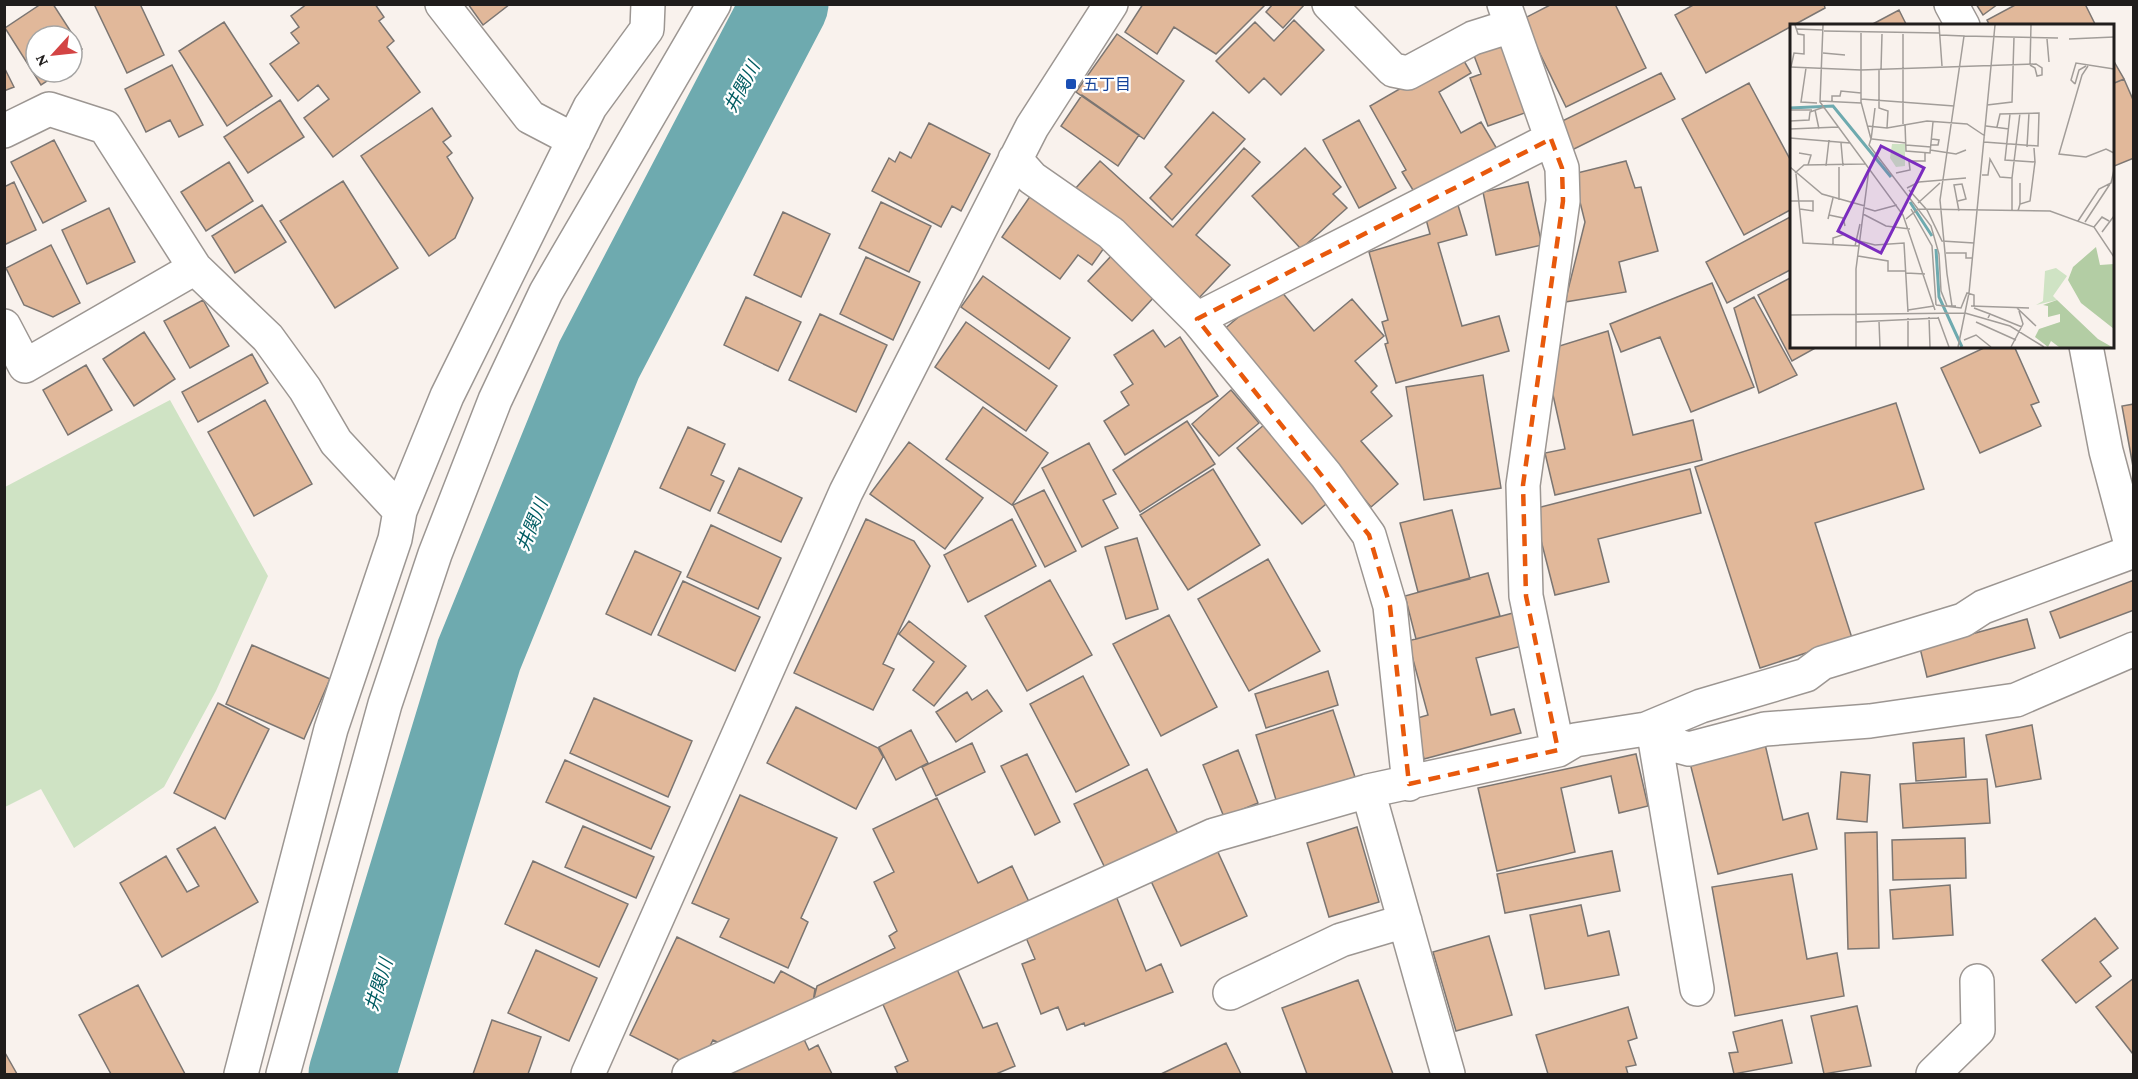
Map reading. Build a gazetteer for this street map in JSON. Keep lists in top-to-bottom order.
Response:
{
  "water": ["井関川"],
  "places": {
    "transit": ["五丁目"]
  },
  "north": "bottom left"
}
